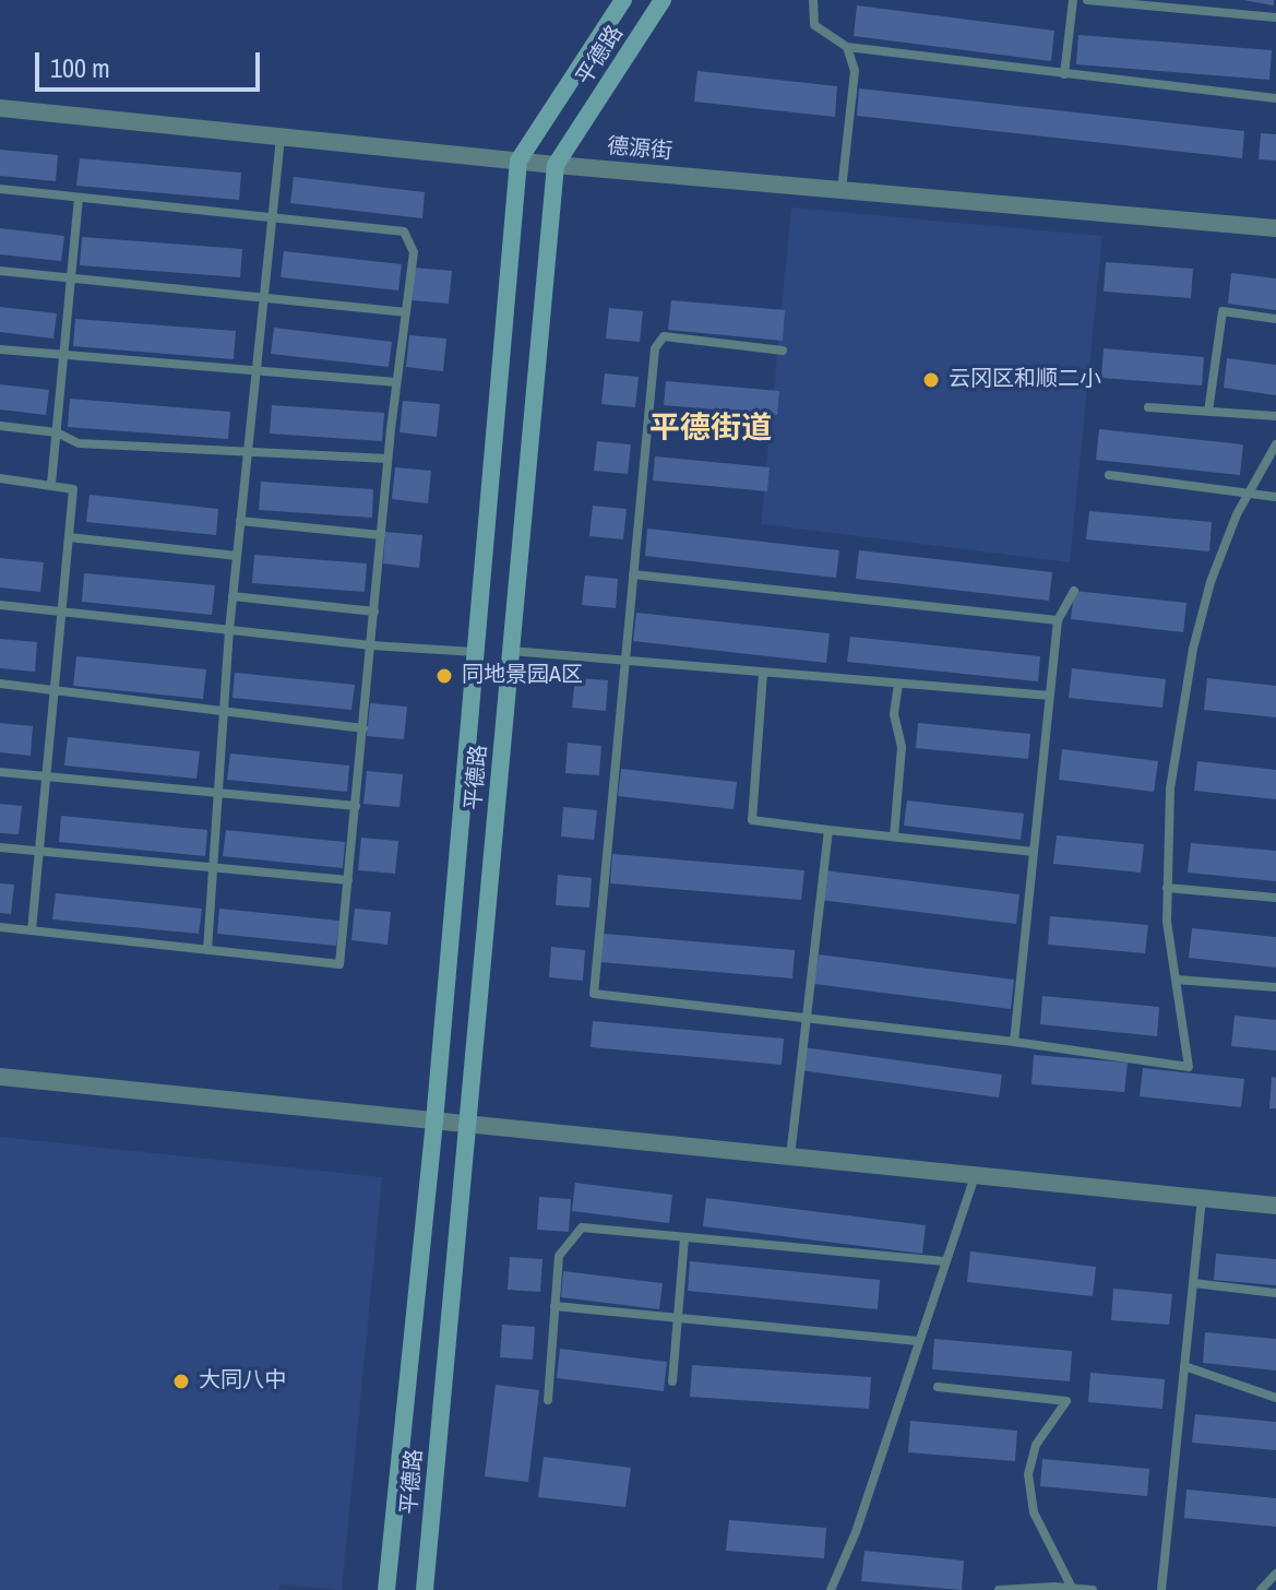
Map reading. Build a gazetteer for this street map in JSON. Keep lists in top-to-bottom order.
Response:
{
  "streets": {
    "main road": ["平德路"],
    "street": ["德源街"]
  },
  "crossings": [
    ["平德路", "德源街"]
  ],
  "districts": ["平德街道"],
  "places": ["云冈区和顺二小", "同地景园A区", "大同八中"],
  "scale_bar": "100 m"
}
